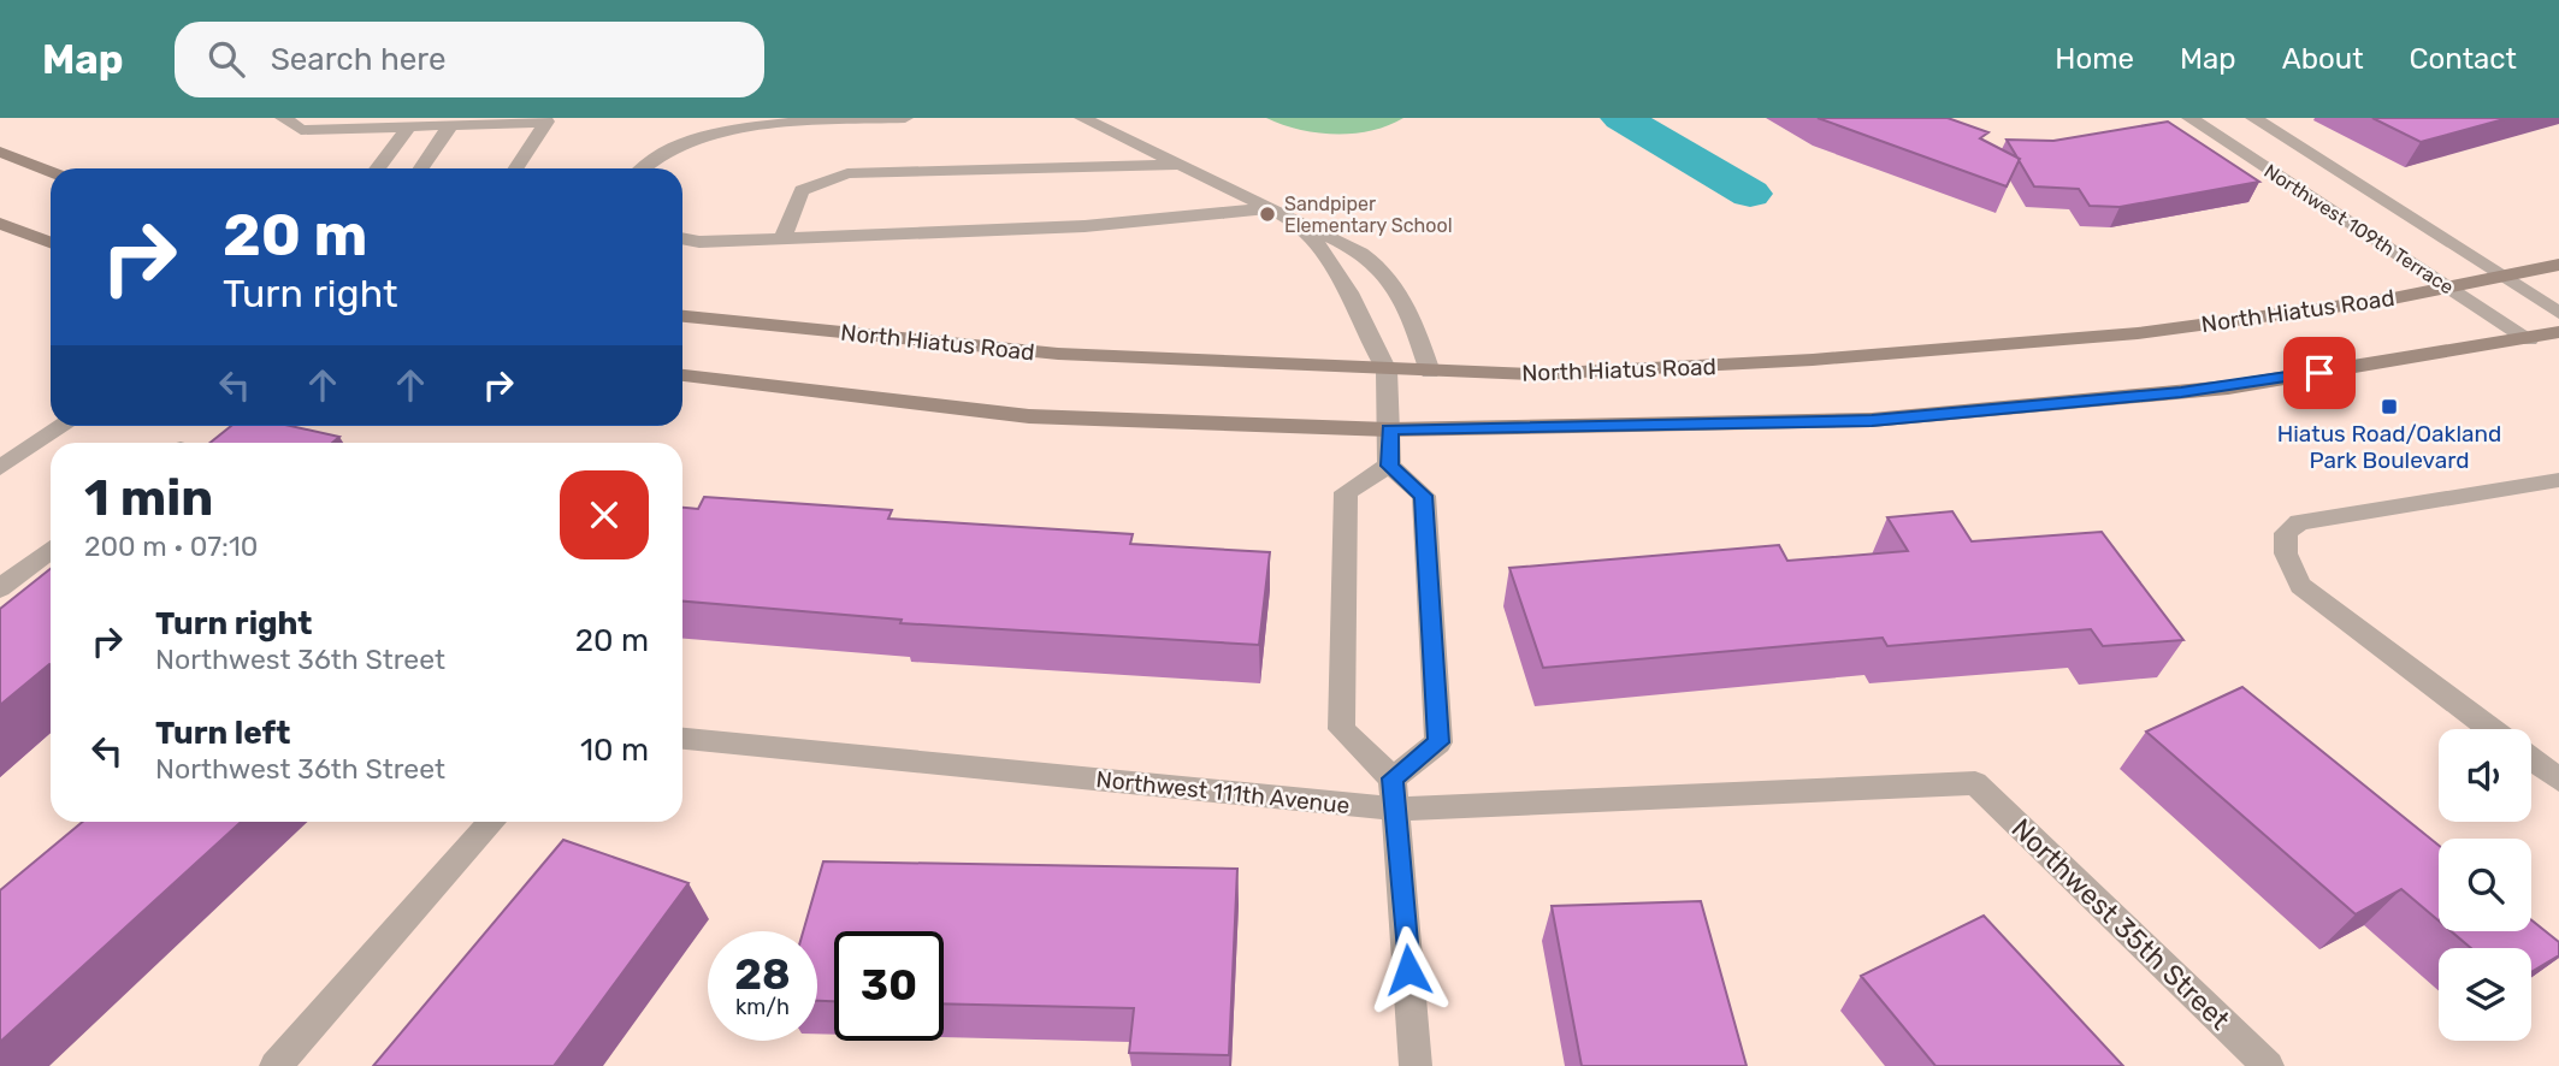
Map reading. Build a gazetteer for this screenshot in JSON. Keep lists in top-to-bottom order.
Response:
{
  "streets": {
    "main road": ["North Hiatus Road"],
    "street": ["Northwest 109th Terrace", "Northwest 111th Avenue", "Northwest 35th Street"]
  },
  "crossings": [
    ["Northwest 109th Terrace", "North Hiatus Road"],
    ["Northwest 111th Avenue", "Northwest 35th Street"]
  ],
  "places": {
    "other": ["Sandpiper Elementary School"],
    "transit": ["Hiatus Road/Oakland Park Boulevard"]
  },
  "page": {
    "header": "Map",
    "search": "Search here",
    "nav": [
      "Home",
      "Map",
      "About",
      "Contact"
    ],
    "turn": ["20 m", "Turn right"],
    "heading": ["1 min", "200 m · 07:10"],
    "list": [
      {
        "name": "Turn right",
        "note": "Northwest 36th Street",
        "value": "20 m"
      },
      {
        "name": "Turn left",
        "note": "Northwest 36th Street",
        "value": "10 m"
      }
    ],
    "speed": "28 km/h",
    "limit": "30"
  }
}
